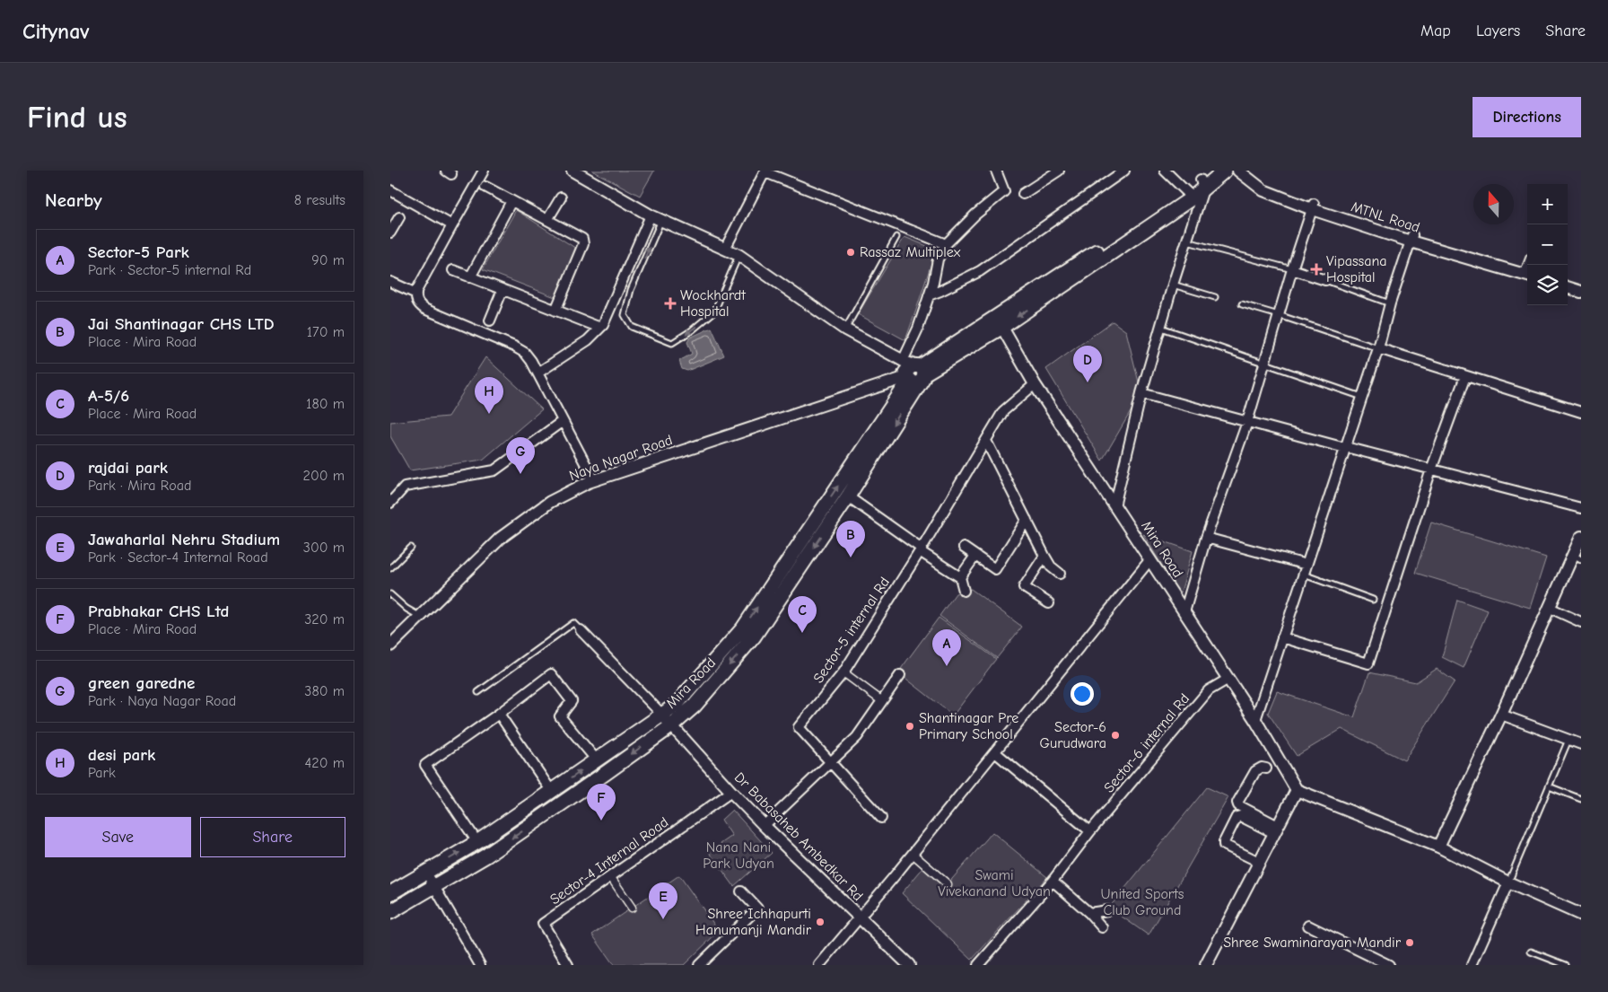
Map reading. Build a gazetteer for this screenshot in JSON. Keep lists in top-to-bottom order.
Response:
{
  "streets": {
    "main road": ["Mira Road"],
    "street": [
      "MTNL Road",
      "Naya Nagar Road",
      "Sector-5 internal Rd",
      "Sector-6 internal Rd",
      "Dr Babasaheb Ambedkar Rd",
      "Sector-4 Internal Road"
    ]
  },
  "crossings": [
    ["Naya Nagar Road", "Mira Road"],
    ["Mira Road", "Sector-5 internal Rd"],
    ["Mira Road", "Sector-6 internal Rd"],
    ["Mira Road", "Dr Babasaheb Ambedkar Rd"],
    ["Dr Babasaheb Ambedkar Rd", "Sector-4 Internal Road"]
  ],
  "parks": ["Nana Nani Park Udyan", "Swami Vivekanand Udyan", "United Sports Club Ground"],
  "places": {
    "other": [
      "Rassaz Multiplex",
      "Shantinagar Pre Primary School",
      "Sector-6 Gurudwara",
      "Shree Ichhapurti Hanumanji Mandir",
      "Shree Swaminarayan Mandir"
    ],
    "health": ["Vipassana Hospital", "Wockhardt Hospital"]
  },
  "north": "top",
  "page": {
    "header": "Citynav",
    "nav": ["Map", "Layers", "Share"],
    "buttons": [
      "Directions",
      ["Save", "Share"]
    ],
    "title": "Find us",
    "heading": ["Nearby", "8 results"],
    "map_buttons": ["+", "−"],
    "list": [
      {
        "mark": "A",
        "name": "Sector-5 Park",
        "note": "Park · Sector-5 internal Rd",
        "value": "90 m"
      },
      {
        "mark": "B",
        "name": "Jai Shantinagar CHS LTD",
        "note": "Place · Mira Road",
        "value": "170 m"
      },
      {
        "mark": "C",
        "name": "A-5/6",
        "note": "Place · Mira Road",
        "value": "180 m"
      },
      {
        "mark": "D",
        "name": "rajdai park",
        "note": "Park · Mira Road",
        "value": "200 m"
      },
      {
        "mark": "E",
        "name": "Jawaharlal Nehru Stadium",
        "note": "Park · Sector-4 Internal Road",
        "value": "300 m"
      },
      {
        "mark": "F",
        "name": "Prabhakar CHS Ltd",
        "note": "Place · Mira Road",
        "value": "320 m"
      },
      {
        "mark": "G",
        "name": "green garedne",
        "note": "Park · Naya Nagar Road",
        "value": "380 m"
      },
      {
        "mark": "H",
        "name": "desi park",
        "note": "Park",
        "value": "420 m"
      }
    ],
    "pins": [
      "D",
      "H",
      "G",
      "B",
      "C",
      "A",
      "F",
      "E"
    ]
  }
}
